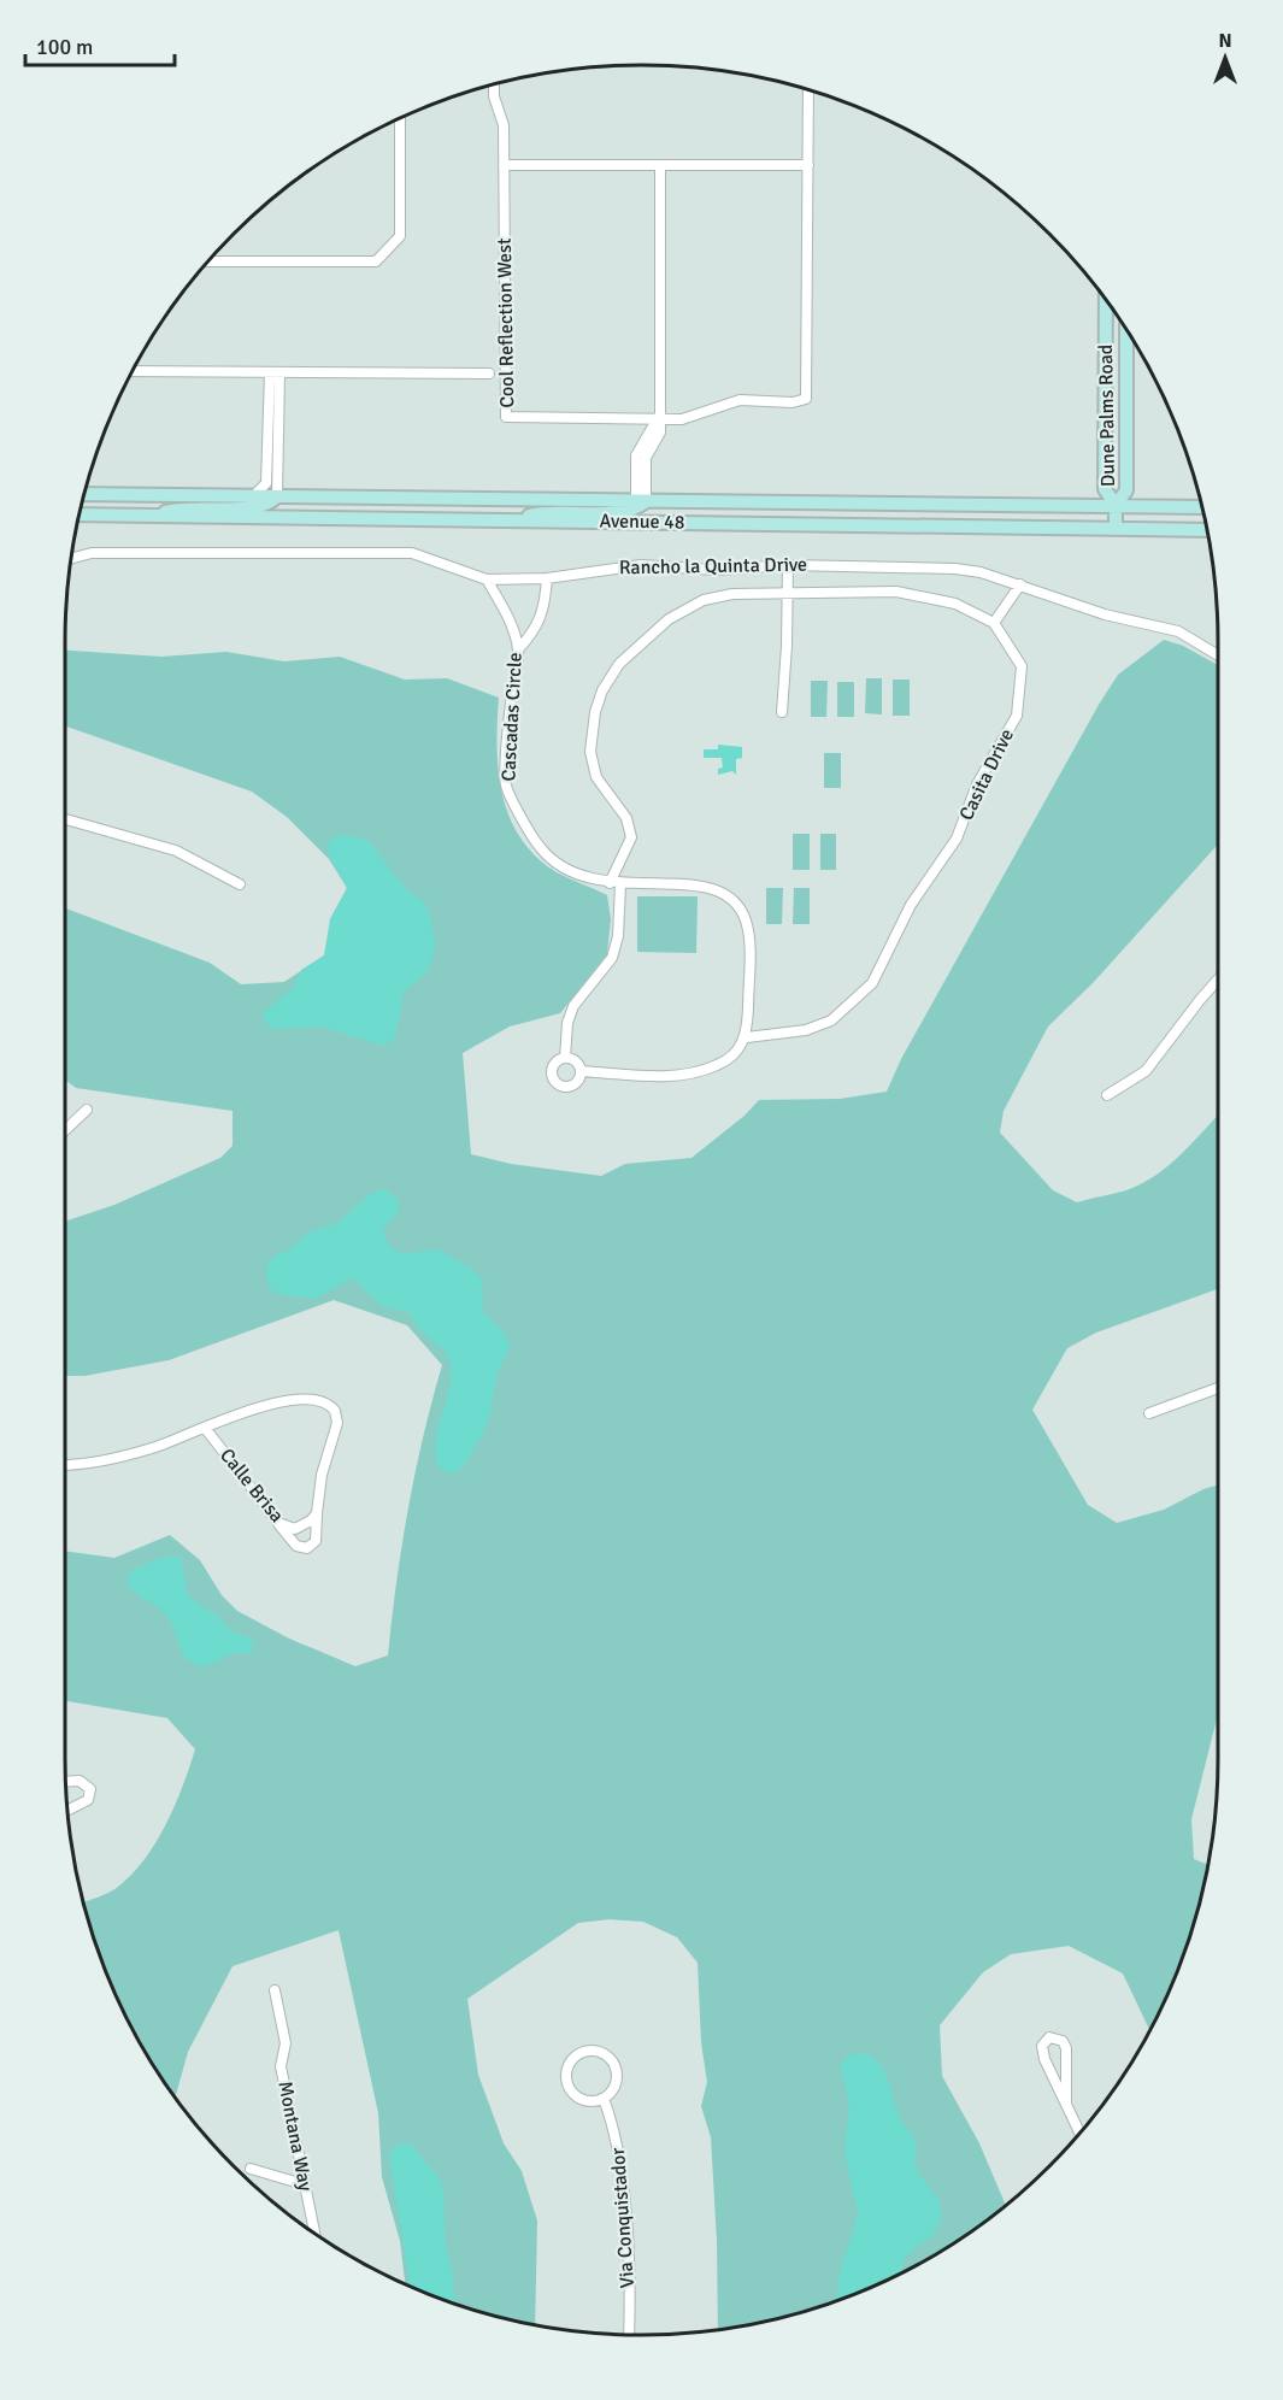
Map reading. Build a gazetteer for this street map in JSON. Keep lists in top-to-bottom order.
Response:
{
  "streets": {
    "main road": ["Dune Palms Road", "Avenue 48"],
    "street": [
      "Cool Reflection West",
      "Rancho la Quinta Drive",
      "Cascadas Circle",
      "Casita Drive",
      "Calle Brisa",
      "Montana Way",
      "Via Conquistador"
    ]
  },
  "crossings": [
    ["Dune Palms Road", "Avenue 48"],
    ["Rancho la Quinta Drive", "Cascadas Circle"],
    ["Cascadas Circle", "Casita Drive"]
  ],
  "scale_bar": "100 m",
  "north": "top"
}
